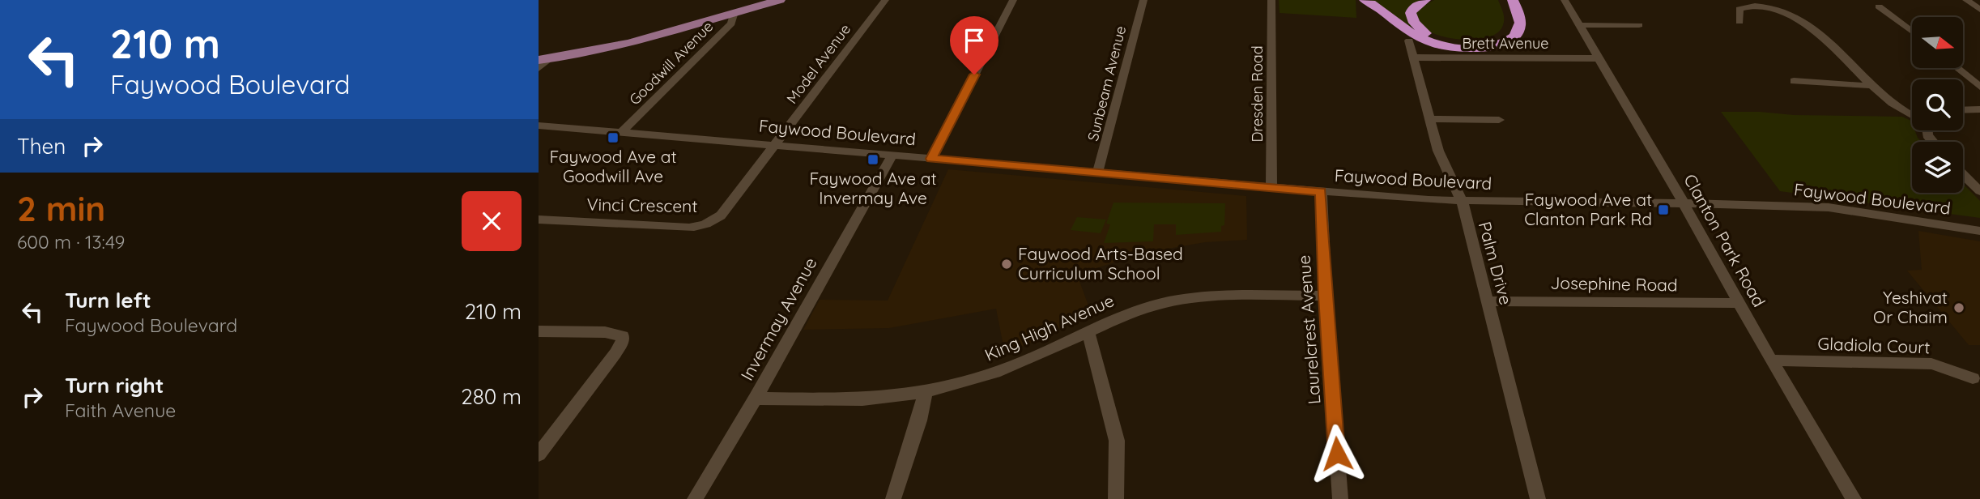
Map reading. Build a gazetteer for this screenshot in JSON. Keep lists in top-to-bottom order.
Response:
{
  "streets": {
    "street": [
      "Brett Avenue",
      "Goodwill Avenue",
      "Model Avenue",
      "Sunbeam Avenue",
      "Dresden Road",
      "Faywood Boulevard",
      "Vinci Crescent",
      "Clanton Park Road",
      "Palm Drive",
      "Josephine Road",
      "Invermay Avenue",
      "King High Avenue",
      "Laurelcrest Avenue",
      "Gladiola Court"
    ]
  },
  "crossings": [
    ["Brett Avenue", "Clanton Park Road"],
    ["Brett Avenue", "Palm Drive"],
    ["Goodwill Avenue", "Faywood Boulevard"],
    ["Model Avenue", "Faywood Boulevard"],
    ["Model Avenue", "Vinci Crescent"],
    ["Sunbeam Avenue", "Faywood Boulevard"],
    ["Dresden Road", "Faywood Boulevard"],
    ["Faywood Boulevard", "Vinci Crescent"],
    ["Faywood Boulevard", "Clanton Park Road"],
    ["Faywood Boulevard", "Palm Drive"],
    ["Faywood Boulevard", "Invermay Avenue"],
    ["Faywood Boulevard", "Laurelcrest Avenue"],
    ["Clanton Park Road", "Josephine Road"],
    ["Clanton Park Road", "Gladiola Court"],
    ["Palm Drive", "Josephine Road"],
    ["Invermay Avenue", "King High Avenue"],
    ["King High Avenue", "Laurelcrest Avenue"]
  ],
  "places": {
    "transit": ["Faywood Ave at Goodwill Ave", "Faywood Ave at Invermay Ave", "Faywood Ave at Clanton Park Rd"],
    "other": ["Faywood Arts-Based Curriculum School", "Yeshivat Or Chaim"]
  },
  "north": "right",
  "page": {
    "turn": ["210 m", "Faywood Boulevard"],
    "then": "Then",
    "heading": ["2 min", "600 m · 13:49"],
    "list": [
      {
        "name": "Turn left",
        "note": "Faywood Boulevard",
        "value": "210 m"
      },
      {
        "name": "Turn right",
        "note": "Faith Avenue",
        "value": "280 m"
      }
    ]
  }
}
